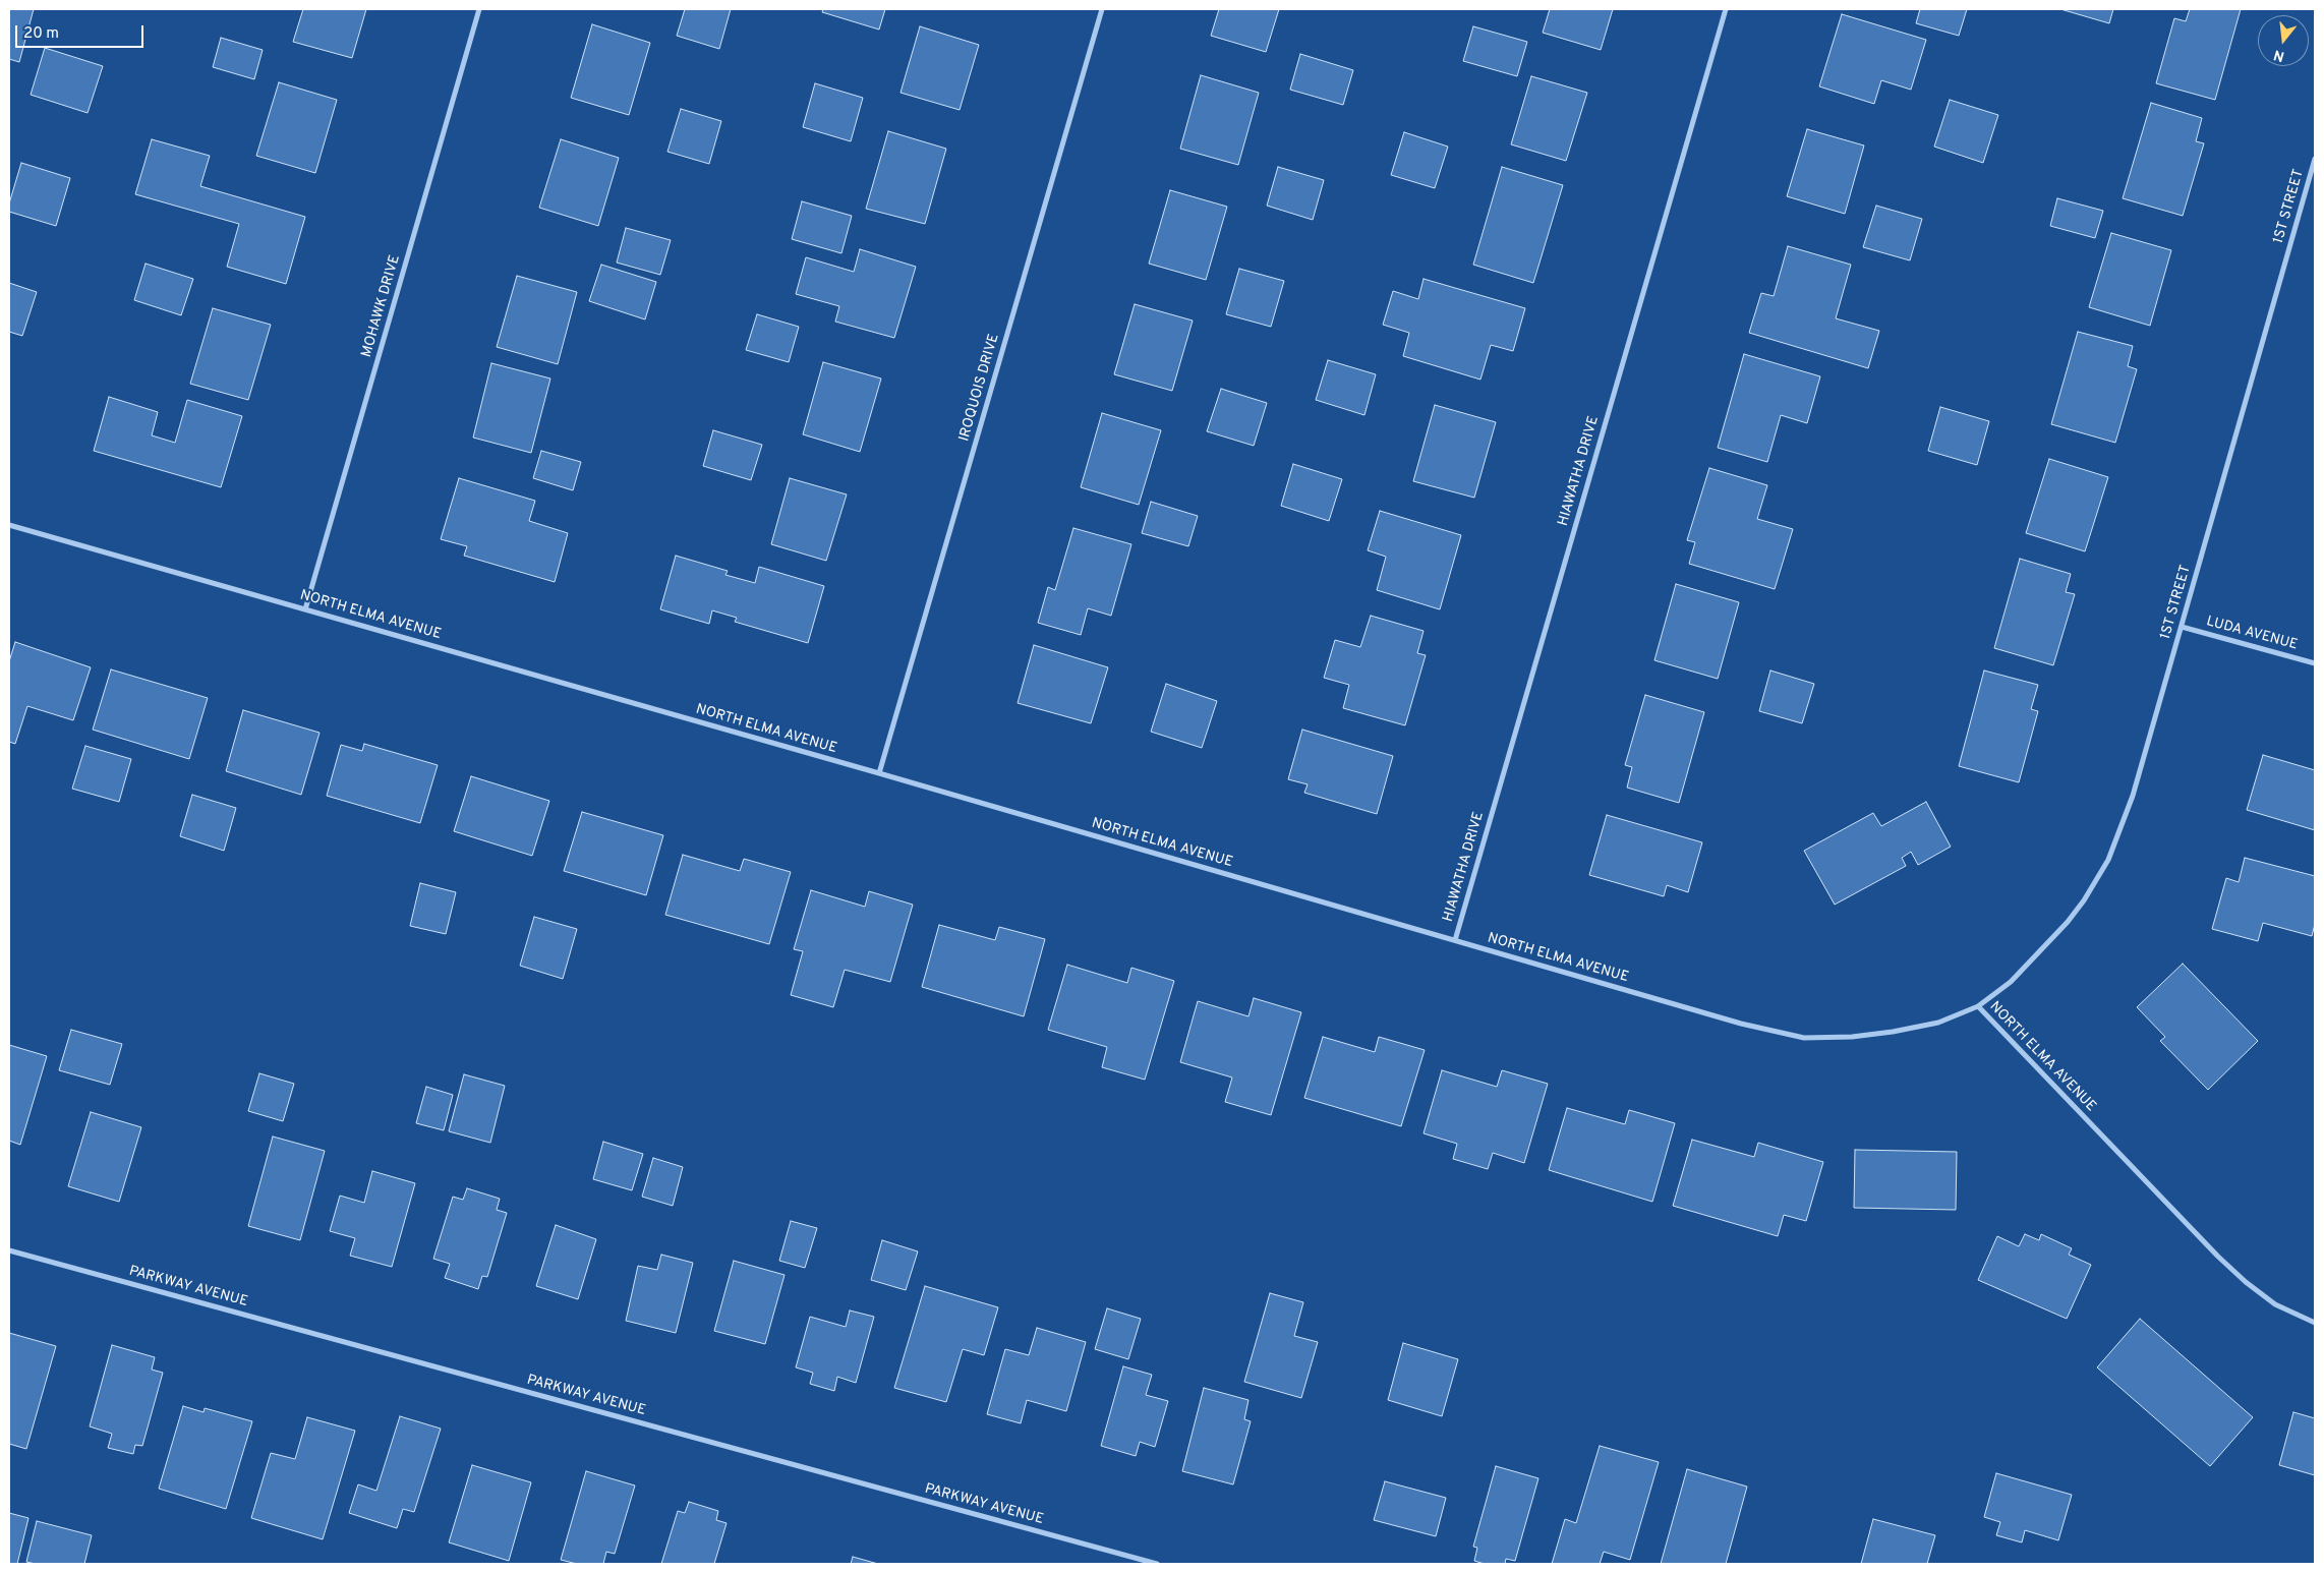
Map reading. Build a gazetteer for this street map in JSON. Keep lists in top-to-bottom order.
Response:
{
  "streets": {
    "street": [
      "1ST STREET",
      "MOHAWK DRIVE",
      "IROQUOIS DRIVE",
      "HIAWATHA DRIVE",
      "NORTH ELMA AVENUE",
      "LUDA AVENUE",
      "PARKWAY AVENUE"
    ]
  },
  "crossings": [
    ["1ST STREET", "NORTH ELMA AVENUE"],
    ["1ST STREET", "LUDA AVENUE"],
    ["MOHAWK DRIVE", "NORTH ELMA AVENUE"],
    ["IROQUOIS DRIVE", "NORTH ELMA AVENUE"],
    ["HIAWATHA DRIVE", "NORTH ELMA AVENUE"]
  ],
  "scale_bar": "20 m",
  "north": "bottom"
}
